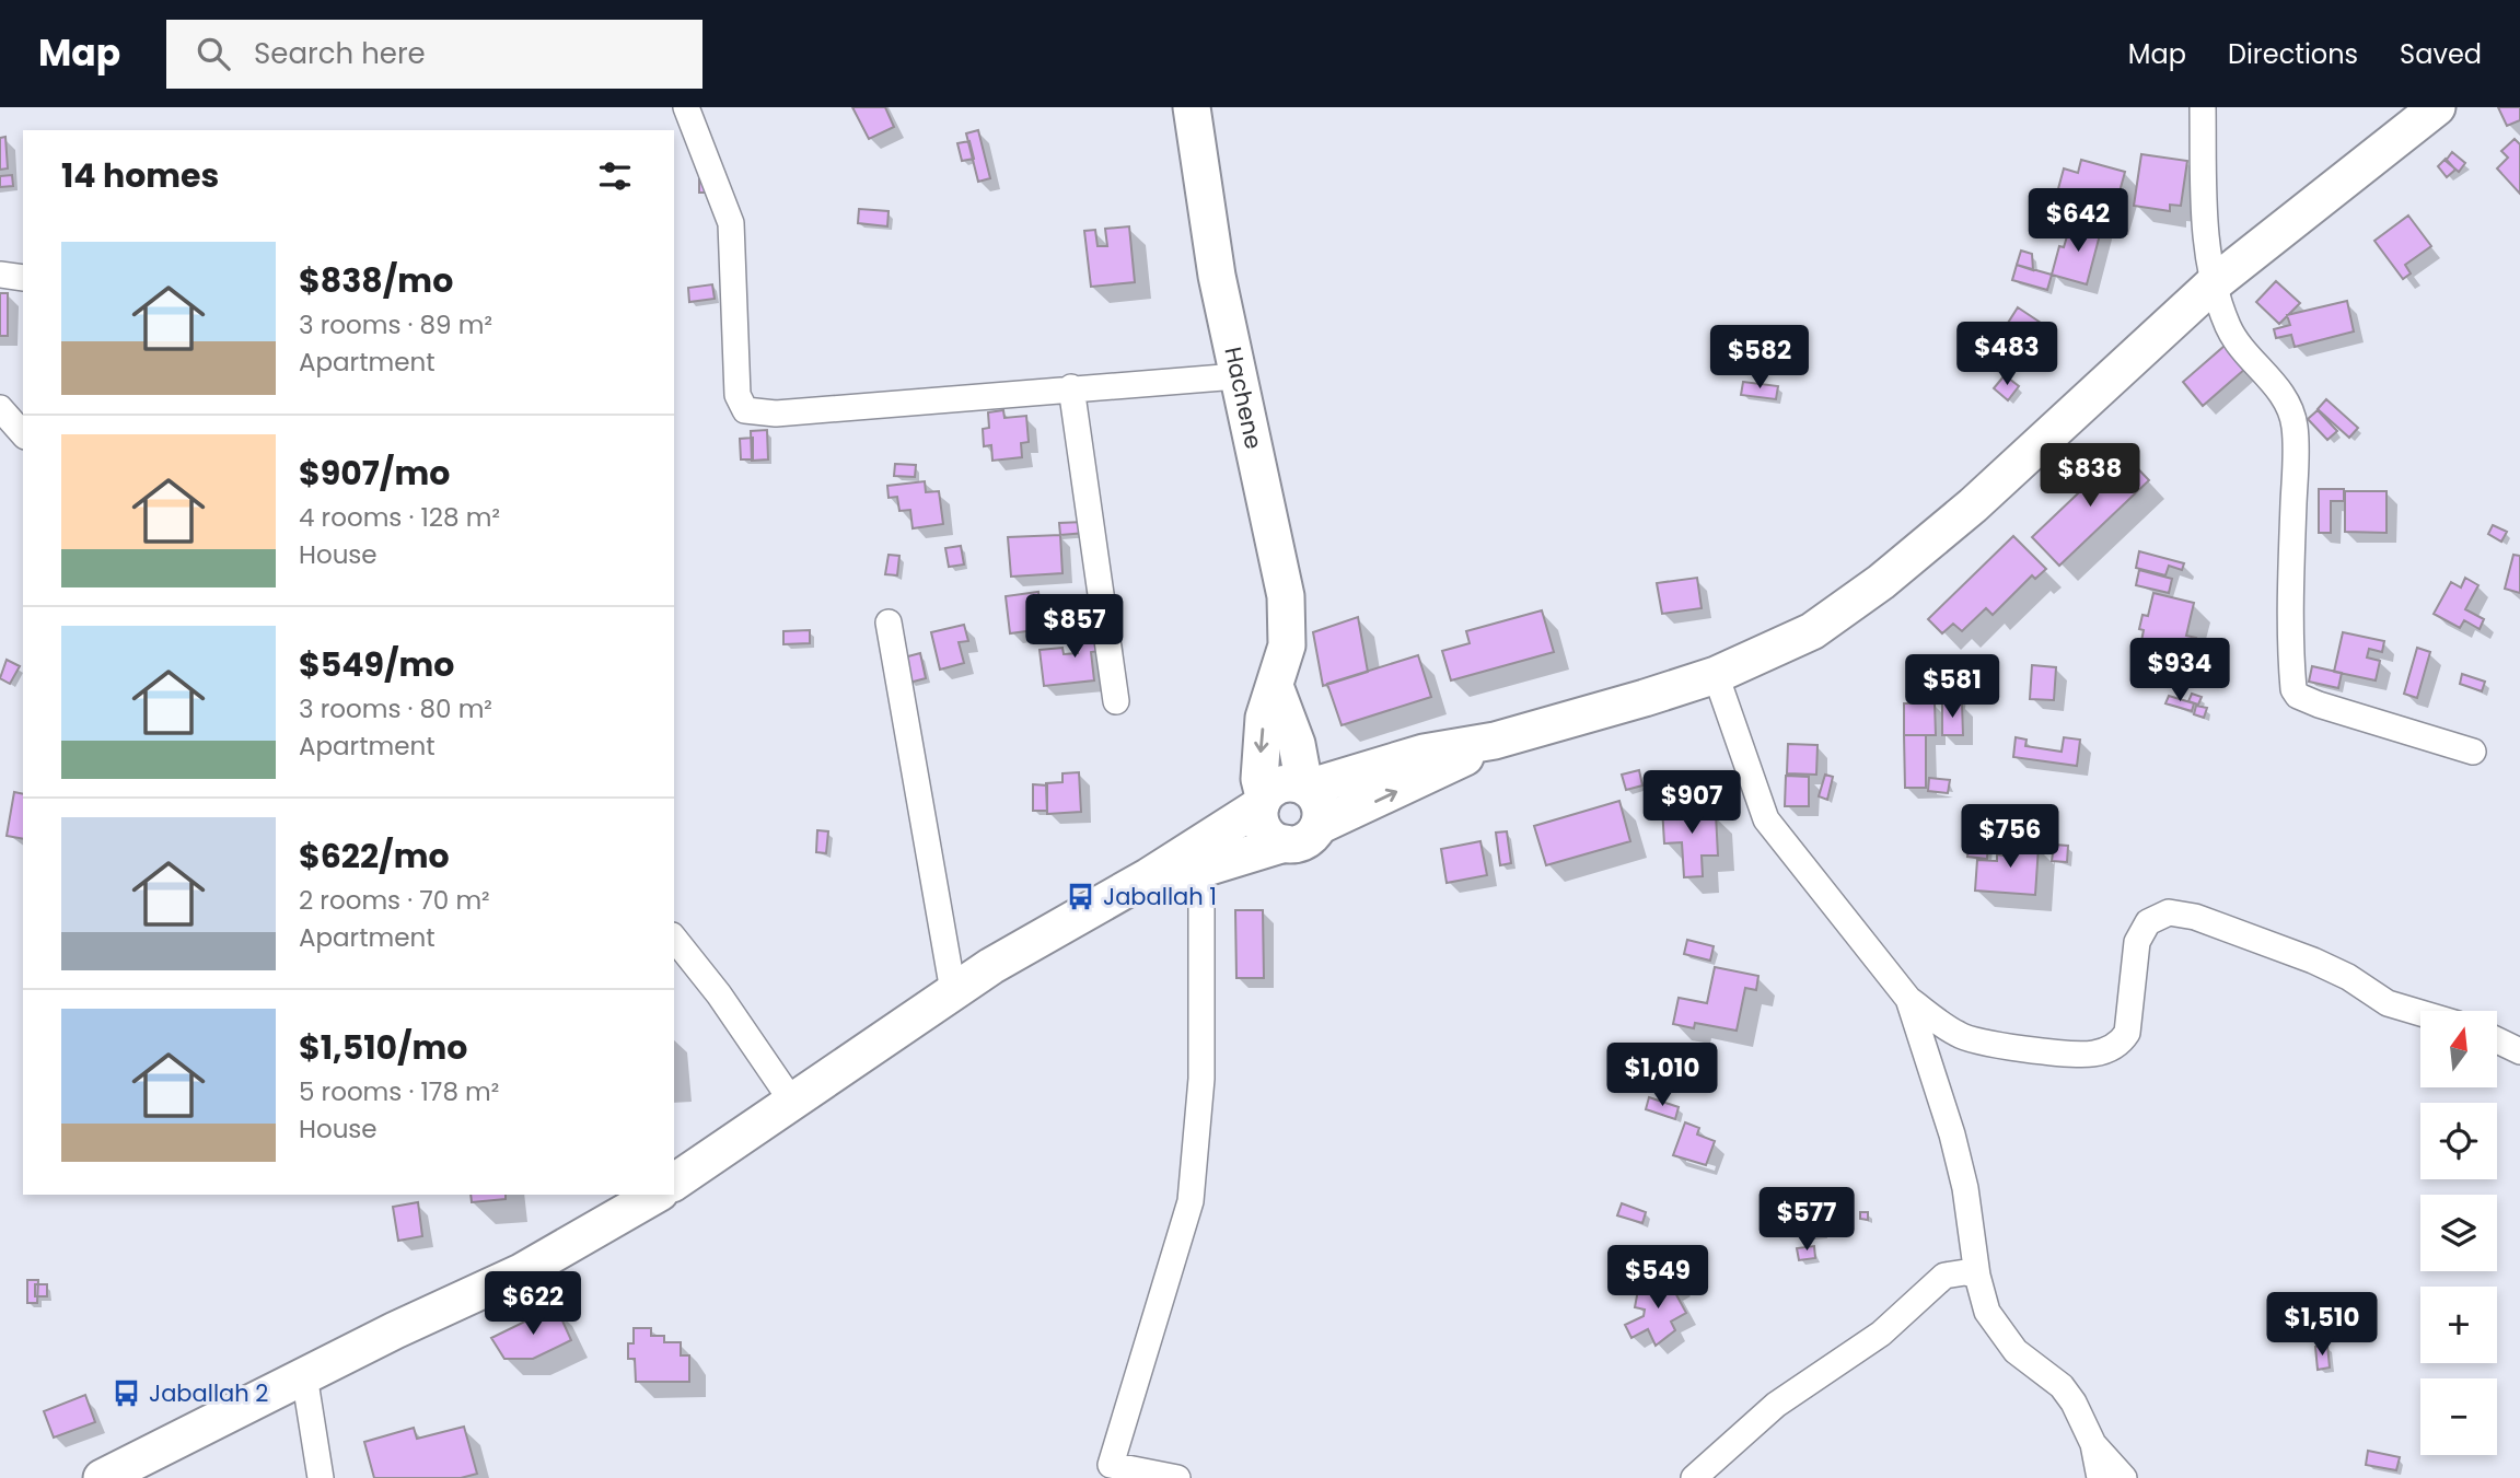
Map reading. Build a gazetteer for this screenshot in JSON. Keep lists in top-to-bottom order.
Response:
{
  "streets": {
    "main road": ["Hachene"]
  },
  "places": {
    "bus stop": ["Jaballah 1", "Jaballah 2"]
  },
  "north": "top",
  "page": {
    "header": "Map",
    "search": "Search here",
    "nav": ["Map", "Directions", "Saved"],
    "heading": "14 homes",
    "price": [
      "$642",
      "$483",
      "$582",
      "$838",
      "$857",
      "$934",
      "$581",
      "$907",
      "$756",
      "$1,010",
      "$577",
      "$549",
      "$622",
      "$1,510"
    ],
    "list": [
      {
        "name": "$838/mo",
        "note": "3 rooms · 89 m² · Apartment"
      },
      {
        "name": "$907/mo",
        "note": "4 rooms · 128 m² · House"
      },
      {
        "name": "$549/mo",
        "note": "3 rooms · 80 m² · Apartment"
      },
      {
        "name": "$622/mo",
        "note": "2 rooms · 70 m² · Apartment"
      },
      {
        "name": "$1,510/mo",
        "note": "5 rooms · 178 m² · House"
      }
    ],
    "map_buttons": ["+", "−"]
  }
}
